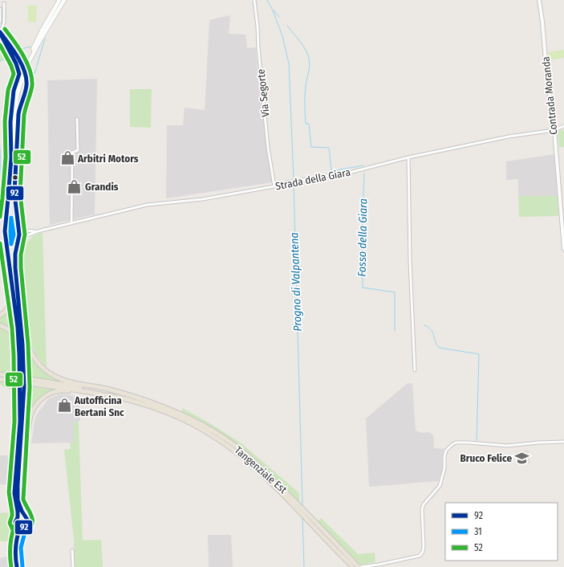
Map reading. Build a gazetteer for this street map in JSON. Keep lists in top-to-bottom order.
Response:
{
  "streets": {
    "highway": ["Tangenziale Est"],
    "street": ["Via Segorte", "Contrada Moranda", "Strada della Giara"]
  },
  "crossings": [
    ["Via Segorte", "Strada della Giara"],
    ["Contrada Moranda", "Strada della Giara"]
  ],
  "water": ["Fosso della Giara", "Progno di Valpantena"],
  "places": {
    "shop": ["Arbitri Motors", "Grandis", "Autofficina Bertani Snc"],
    "school or university": ["Bruco Felice"]
  },
  "lines": ["transit line 52", "transit line 92", "transit line 31"],
  "legend": ["92", "31", "52"]
}
